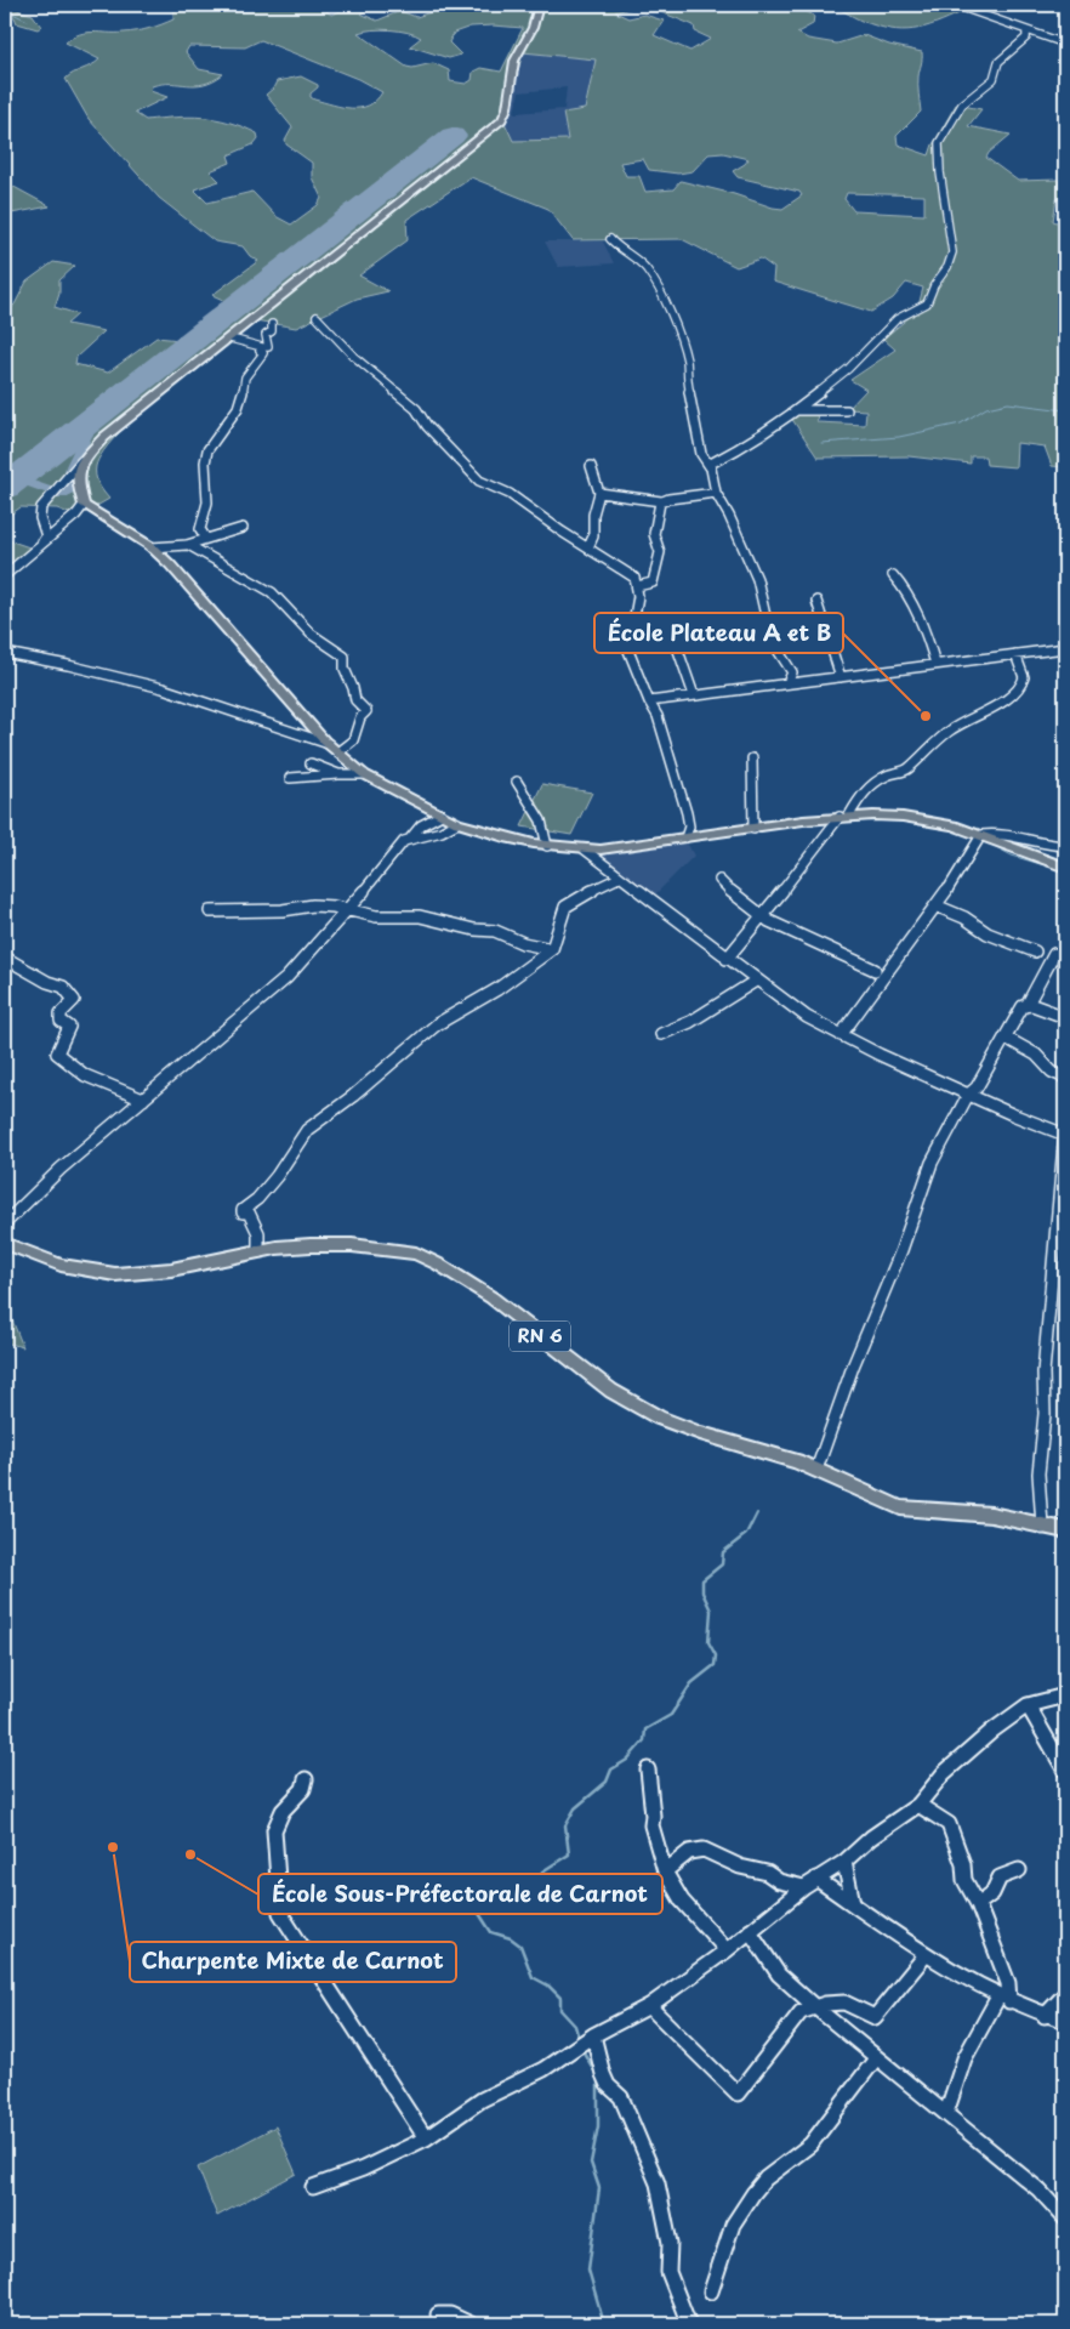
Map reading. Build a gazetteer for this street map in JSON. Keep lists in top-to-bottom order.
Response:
{
  "streets": {
    "main road": ["RN 6"]
  },
  "places": ["École Plateau A et B", "Charpente Mixte de Carnot", "École Sous-Préfectorale de Carnot"]
}
